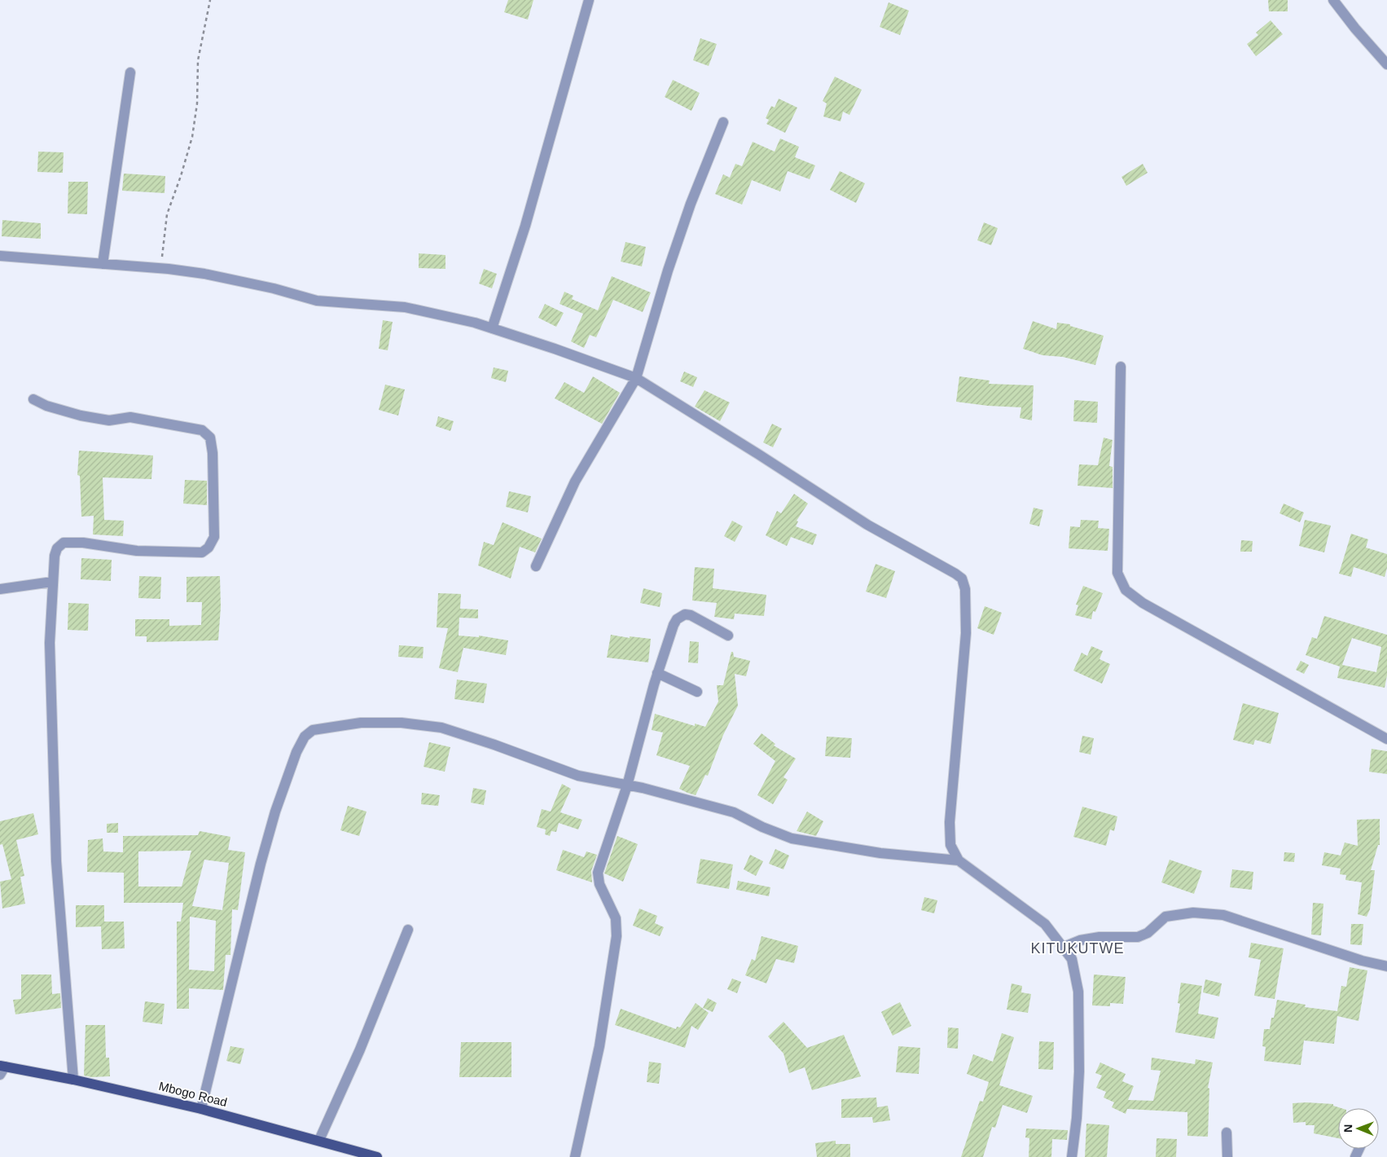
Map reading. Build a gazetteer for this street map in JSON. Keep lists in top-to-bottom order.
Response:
{
  "streets": {
    "main road": ["Mbogo Road"]
  },
  "districts": ["KITUKUTWE"],
  "north": "left"
}
